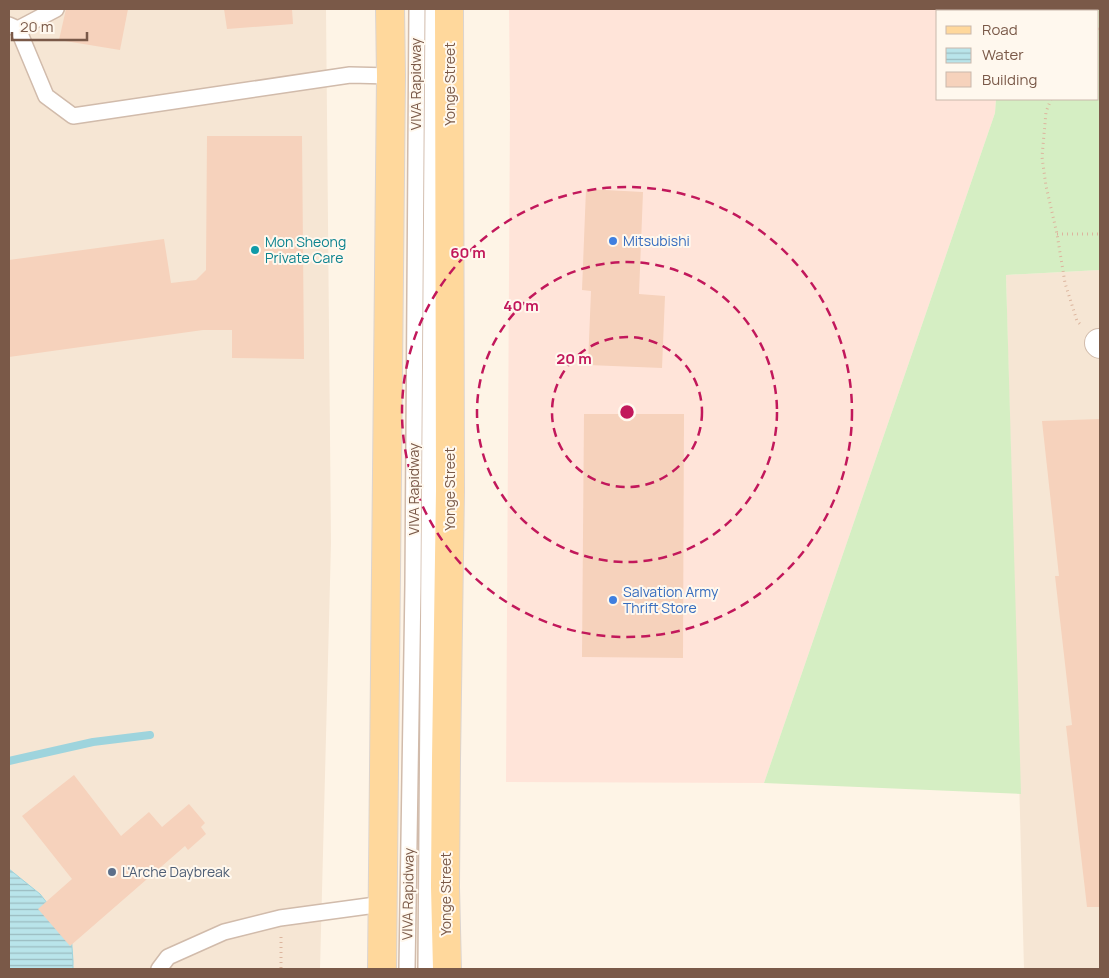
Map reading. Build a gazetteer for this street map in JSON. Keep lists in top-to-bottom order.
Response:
{
  "streets": {
    "main road": ["Yonge Street"],
    "lane": ["VIVA Rapidway"]
  },
  "places": [
    "Mitsubishi",
    "Mon Sheong Private Care",
    "Salvation Army Thrift Store",
    "L'Arche Daybreak"
  ],
  "legend": ["Road", "Water", "Building"],
  "scale_bar": "20 m",
  "rings": ["60 m", "40 m", "20 m"]
}
